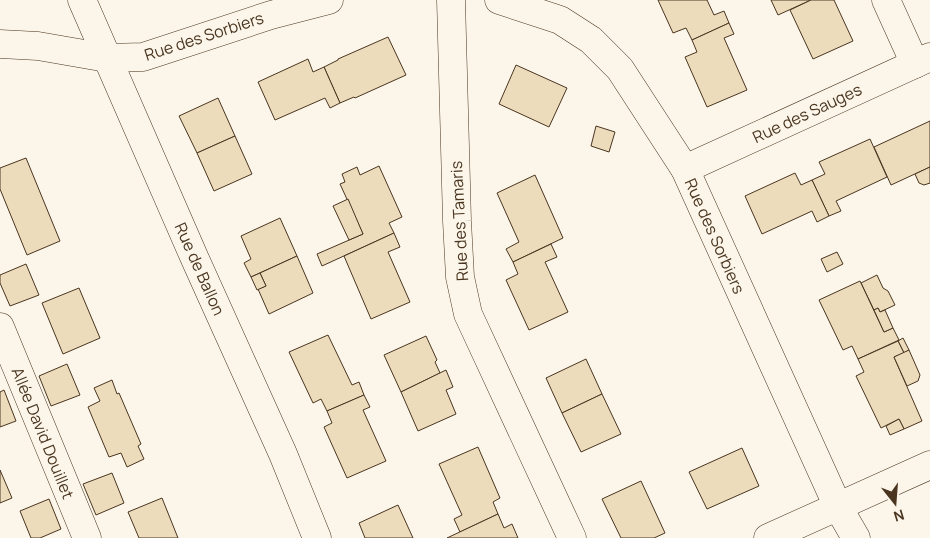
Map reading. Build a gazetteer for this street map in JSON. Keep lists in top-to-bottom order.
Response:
{
  "streets": {
    "street": [
      "Rue des Sorbiers",
      "Rue des Sauges",
      "Rue des Tamaris",
      "Rue de Ballon",
      "Allée David Douillet"
    ]
  },
  "crossings": [
    ["Rue des Sorbiers", "Rue des Sauges"],
    ["Rue des Sorbiers", "Rue de Ballon"]
  ],
  "north": "bottom"
}
